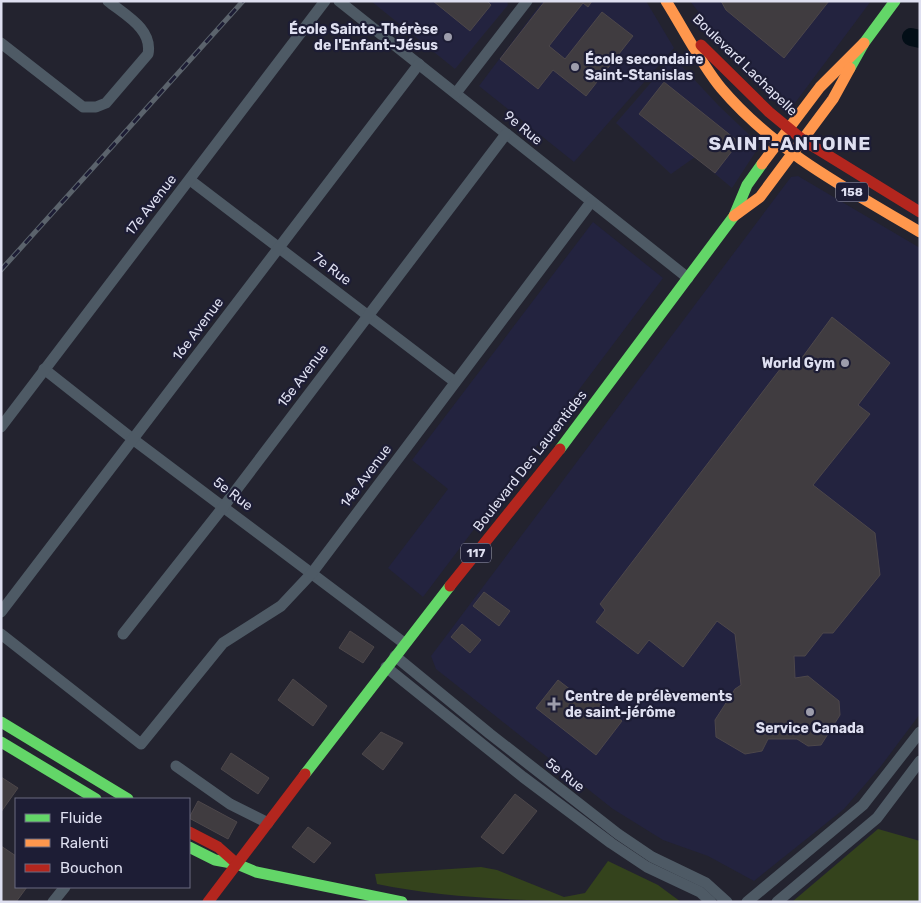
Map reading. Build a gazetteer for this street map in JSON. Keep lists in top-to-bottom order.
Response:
{
  "streets": {
    "main road": [
      "Boulevard Lachapelle",
      "158",
      "Boulevard Des Laurentides",
      "117"
    ],
    "street": [
      "9e Rue",
      "17e Avenue",
      "7e Rue",
      "16e Avenue",
      "15e Avenue",
      "14e Avenue",
      "5e Rue"
    ]
  },
  "crossings": [
    ["Boulevard Lachapelle", "Boulevard Des Laurentides"],
    ["9e Rue", "16e Avenue"],
    ["9e Rue", "15e Avenue"],
    ["9e Rue", "Boulevard Des Laurentides"],
    ["9e Rue", "14e Avenue"],
    ["17e Avenue", "7e Rue"],
    ["17e Avenue", "5e Rue"],
    ["7e Rue", "16e Avenue"],
    ["7e Rue", "15e Avenue"],
    ["7e Rue", "14e Avenue"],
    ["16e Avenue", "5e Rue"],
    ["15e Avenue", "5e Rue"],
    ["Boulevard Des Laurentides", "5e Rue"],
    ["Boulevard Des Laurentides", "117"],
    ["14e Avenue", "5e Rue"]
  ],
  "districts": ["SAINT-ANTOINE"],
  "places": {
    "other": [
      "École Sainte-Thérèse de l'Enfant-Jésus",
      "École secondaire Saint-Stanislas",
      "World Gym",
      "Service Canada"
    ],
    "health": ["Centre de prélèvements de saint-jérôme"]
  },
  "legend": ["Fluide", "Ralenti", "Bouchon"]
}
